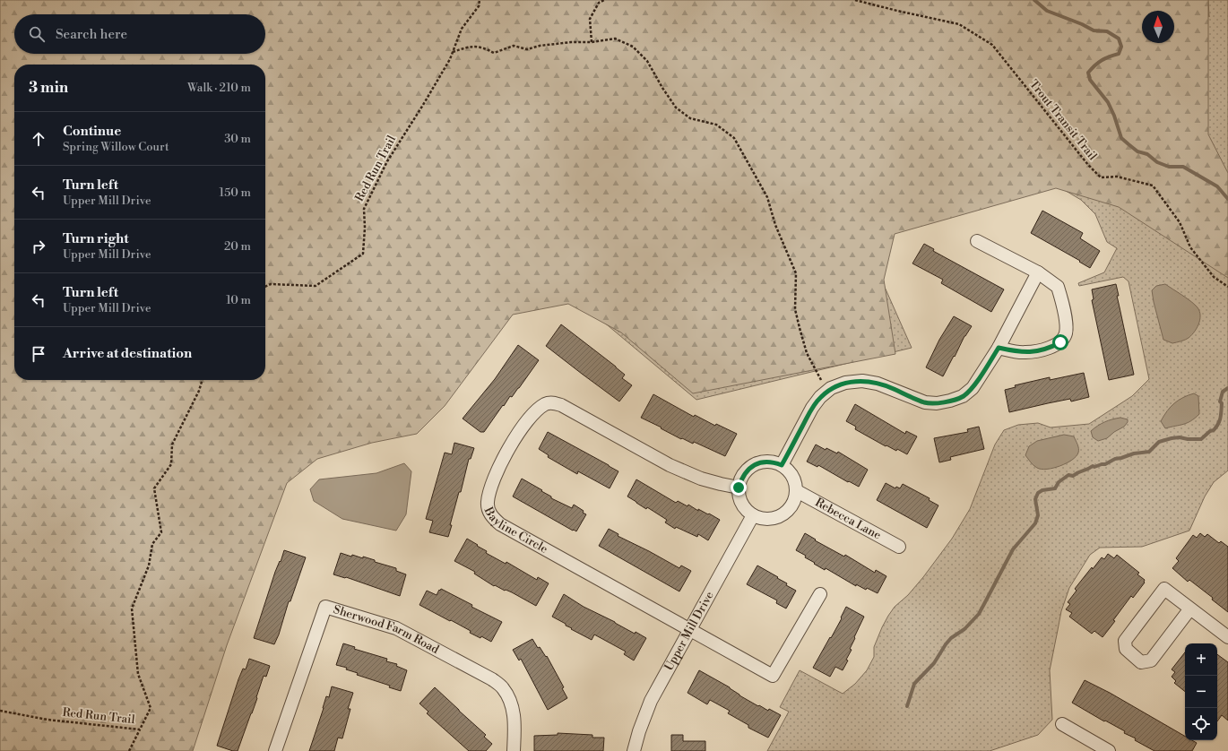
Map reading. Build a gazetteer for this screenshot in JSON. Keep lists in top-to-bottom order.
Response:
{
  "streets": {
    "street": [
      "Rebecca Lane",
      "Bayline Circle",
      "Sherwood Farm Road",
      "Upper Mill Drive"
    ],
    "path": ["Trout Transit Trail", "Red Run Trail"]
  },
  "crossings": [
    ["Rebecca Lane", "Bayline Circle"],
    ["Rebecca Lane", "Upper Mill Drive"],
    ["Bayline Circle", "Upper Mill Drive"]
  ],
  "north": "top",
  "page": {
    "search": "Search here",
    "heading": ["3 min", "Walk · 210 m"],
    "list": [
      ["Continue", "Spring Willow Court", "30 m"],
      ["Turn left", "Upper Mill Drive", "150 m"],
      ["Turn right", "Upper Mill Drive", "20 m"],
      ["Turn left", "Upper Mill Drive", "10 m"],
      "Arrive at destination"
    ],
    "map_buttons": ["+", "−"]
  }
}
